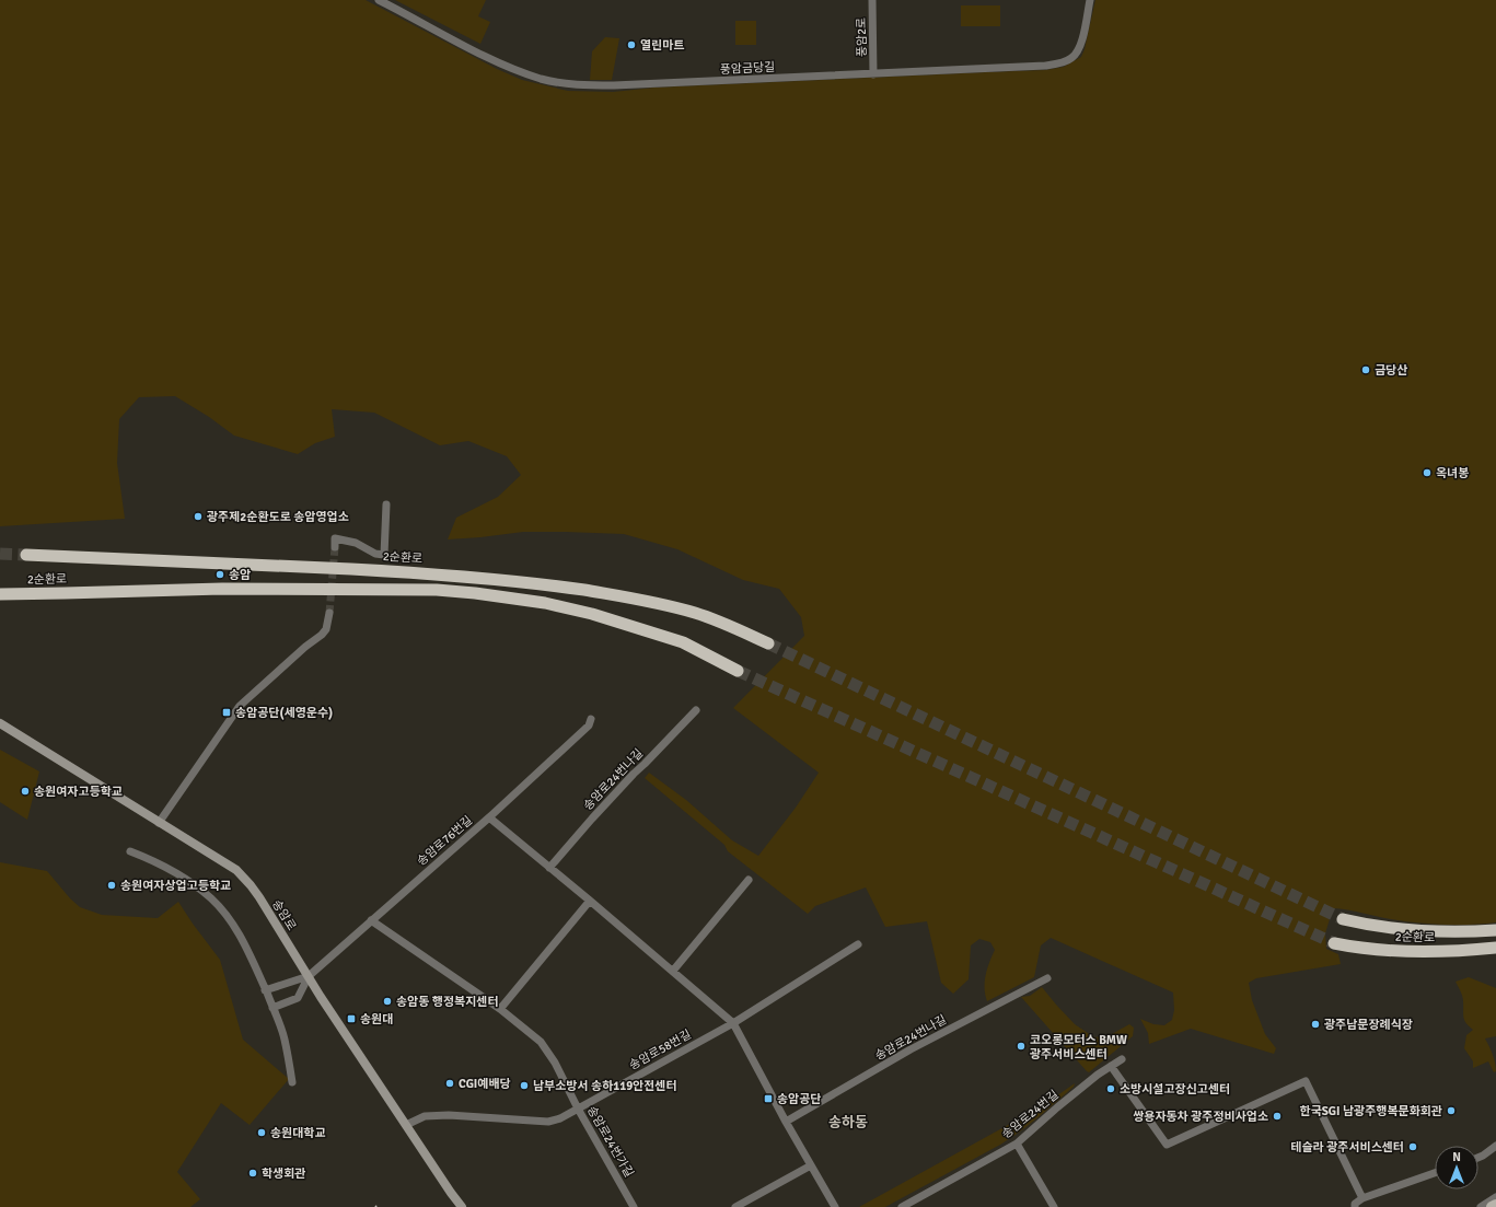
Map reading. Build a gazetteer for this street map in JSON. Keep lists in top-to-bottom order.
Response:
{
  "streets": {
    "highway": ["2순환로"],
    "main road": ["송암로"],
    "street": [
      "풍암2로",
      "풍암금당길",
      "송암로24번나길",
      "송암로76번길",
      "송암로58번길",
      "송암로24번길",
      "송암로24번가길"
    ]
  },
  "crossings": [
    ["풍암2로", "풍암금당길"],
    ["송암로76번길", "송암로"],
    ["송암로76번길", "송암로24번가길"],
    ["송암로", "송암로58번길"],
    ["송암로58번길", "송암로24번가길"]
  ],
  "districts": ["송하동"],
  "places": {
    "other": [
      "열린마트",
      "금당산",
      "옥녀봉",
      "광주제2순환도로 송암영업소",
      "송암",
      "송원여자고등학교",
      "송원여자상업고등학교",
      "송암동 행정복지센터",
      "광주남문장례식장",
      "코오롱모터스 BMW 광주서비스센터",
      "CGI예배당",
      "남부소방서 송하119안전센터",
      "소방시설고장신고센터",
      "한국SGI 남광주행복문화회관",
      "쌍용자동차 광주정비사업소",
      "송원대학교",
      "테슬라 광주서비스센터",
      "학생회관"
    ],
    "transit": ["송암공단(세영운수)", "송원대", "송암공단"]
  },
  "north": "top"
}
